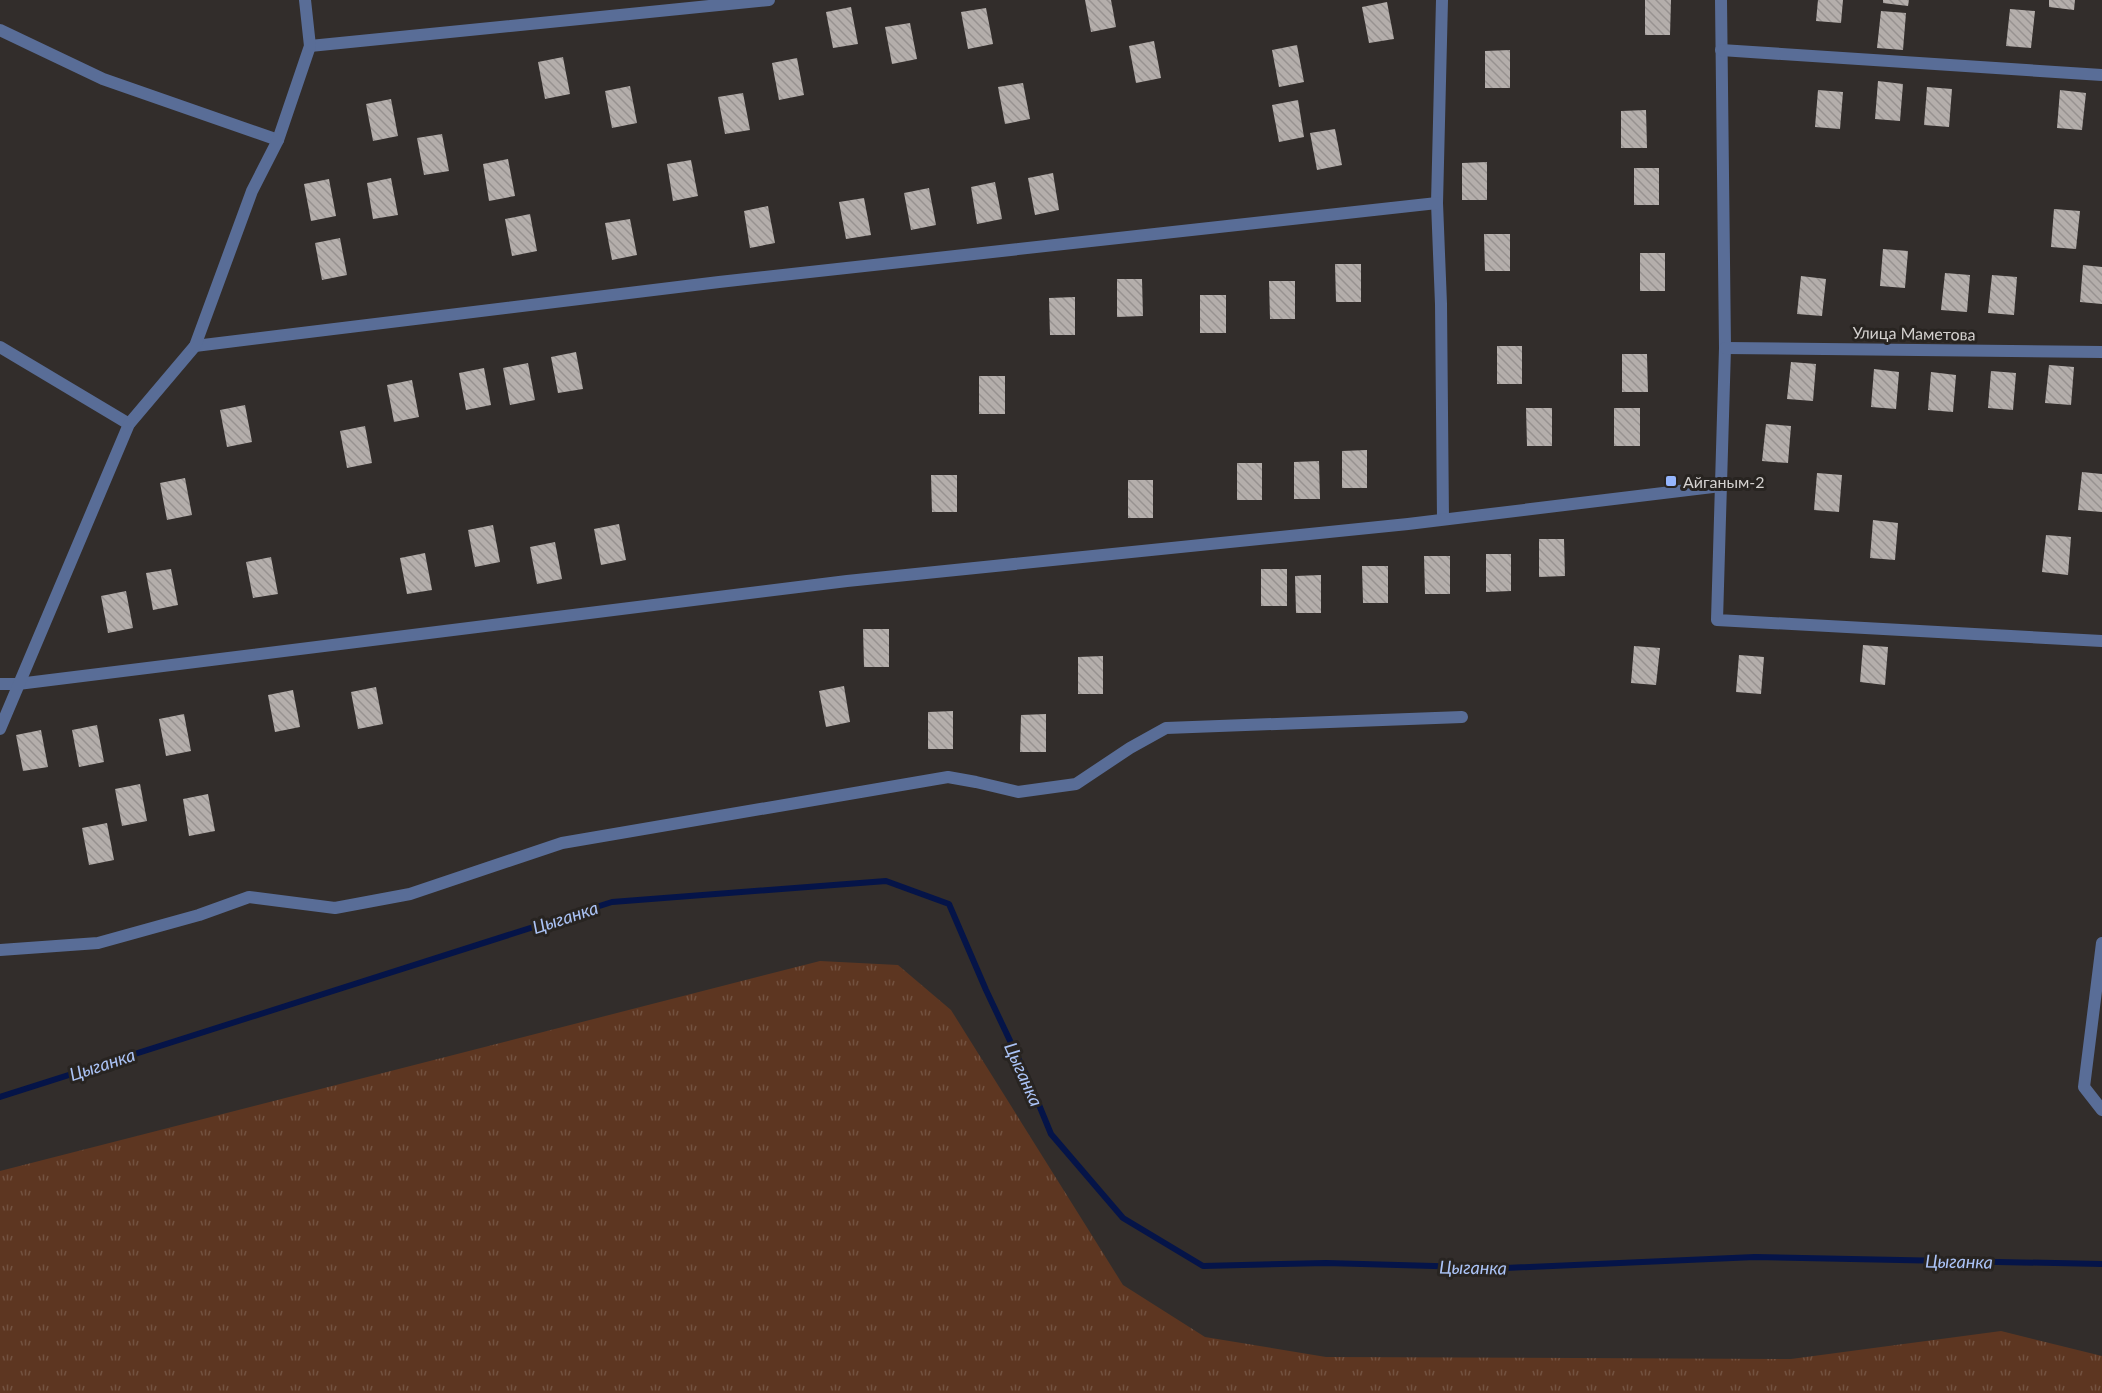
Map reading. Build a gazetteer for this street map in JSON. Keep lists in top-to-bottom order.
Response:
{
  "streets": {
    "street": ["Улица Маметова"]
  },
  "water": ["Цыганка"],
  "places": {
    "transit": ["Айганым-2"]
  }
}
